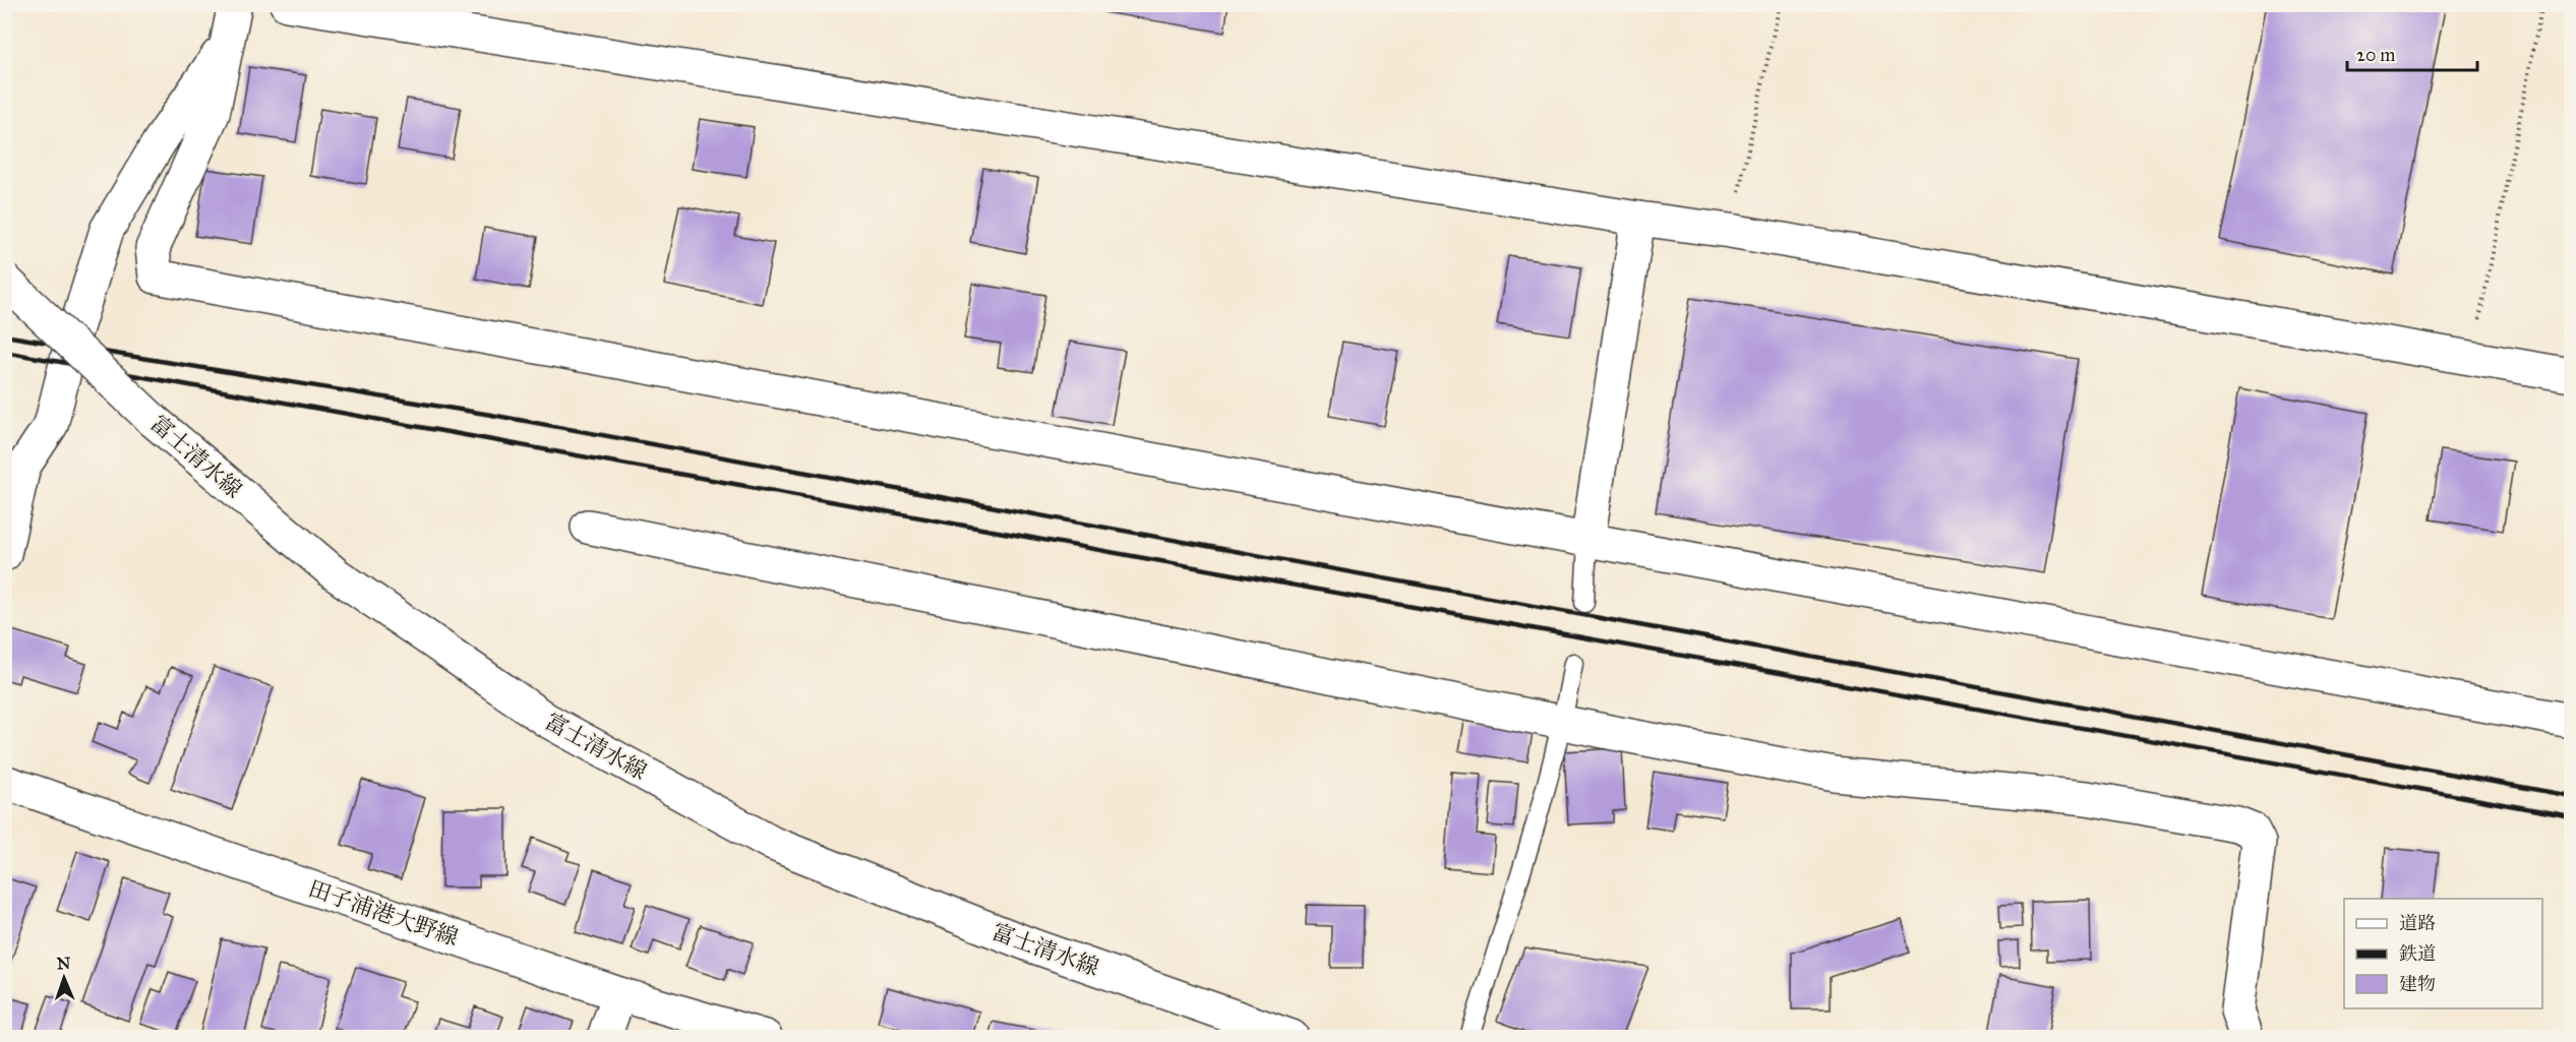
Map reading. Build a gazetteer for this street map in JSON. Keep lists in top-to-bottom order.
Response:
{
  "streets": {
    "street": ["富士清水線", "田子浦港大野線"]
  },
  "legend": ["道路", "鉄道", "建物"],
  "scale_bar": "20 m",
  "north": "top"
}
